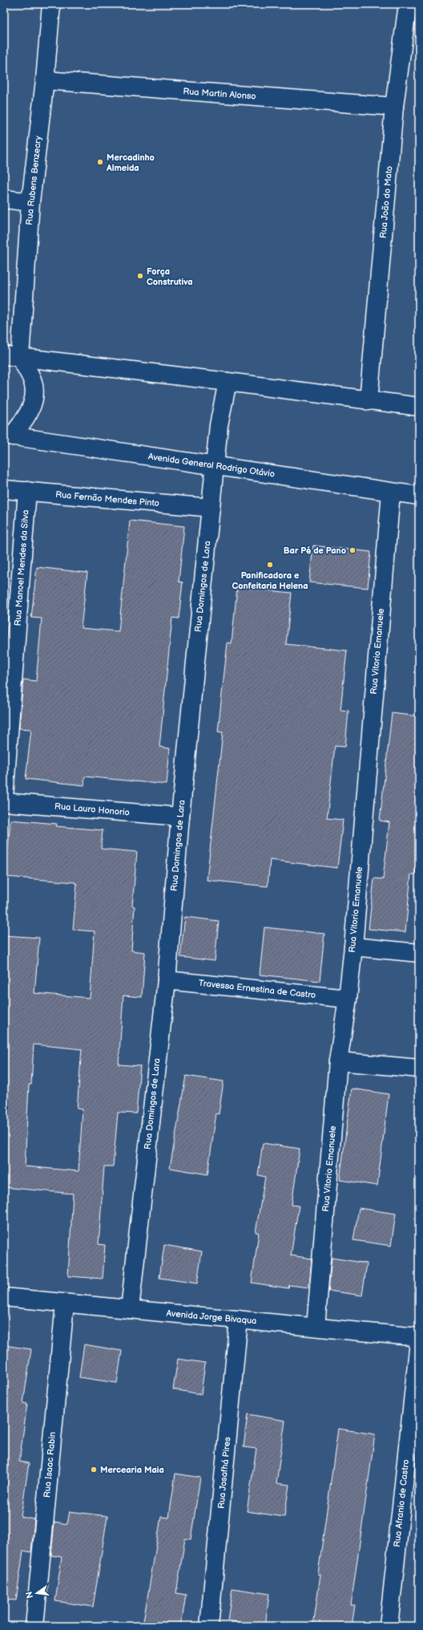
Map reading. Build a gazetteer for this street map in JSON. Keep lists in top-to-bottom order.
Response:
{
  "streets": {
    "street": [
      "Rua Martin Alonso",
      "Rua Rubens Benzecry",
      "Rua João do Mato",
      "Avenida General Rodrigo Otávio",
      "Rua Fernão Mendes Pinto",
      "Rua Manoel Mendes da Silva",
      "Rua Domingos de Lara",
      "Rua Vitorio Emanuele",
      "Rua Lauro Honorio",
      "Travessa Ernestina de Castro",
      "Avenida Jorge Bivaqua",
      "Rua Isaac Rabin",
      "Rua Josafhá Pires",
      "Rua Afranio de Castro"
    ]
  },
  "crossings": [
    ["Rua Martin Alonso", "Rua Rubens Benzecry"],
    ["Rua Martin Alonso", "Rua João do Mato"],
    ["Avenida General Rodrigo Otávio", "Rua Domingos de Lara"],
    ["Avenida General Rodrigo Otávio", "Rua Vitorio Emanuele"],
    ["Rua Fernão Mendes Pinto", "Rua Manoel Mendes da Silva"],
    ["Rua Fernão Mendes Pinto", "Rua Domingos de Lara"],
    ["Rua Domingos de Lara", "Rua Lauro Honorio"],
    ["Rua Domingos de Lara", "Travessa Ernestina de Castro"],
    ["Rua Domingos de Lara", "Avenida Jorge Bivaqua"],
    ["Rua Vitorio Emanuele", "Travessa Ernestina de Castro"],
    ["Rua Vitorio Emanuele", "Avenida Jorge Bivaqua"],
    ["Avenida Jorge Bivaqua", "Rua Isaac Rabin"],
    ["Avenida Jorge Bivaqua", "Rua Josafhá Pires"]
  ],
  "places": [
    "Mercadinho Almeida",
    "Força Construtiva",
    "Bar Pé de Pano",
    "Panificadora e Confeitaria Helena",
    "Mercearia Maia"
  ],
  "north": "left"
}
